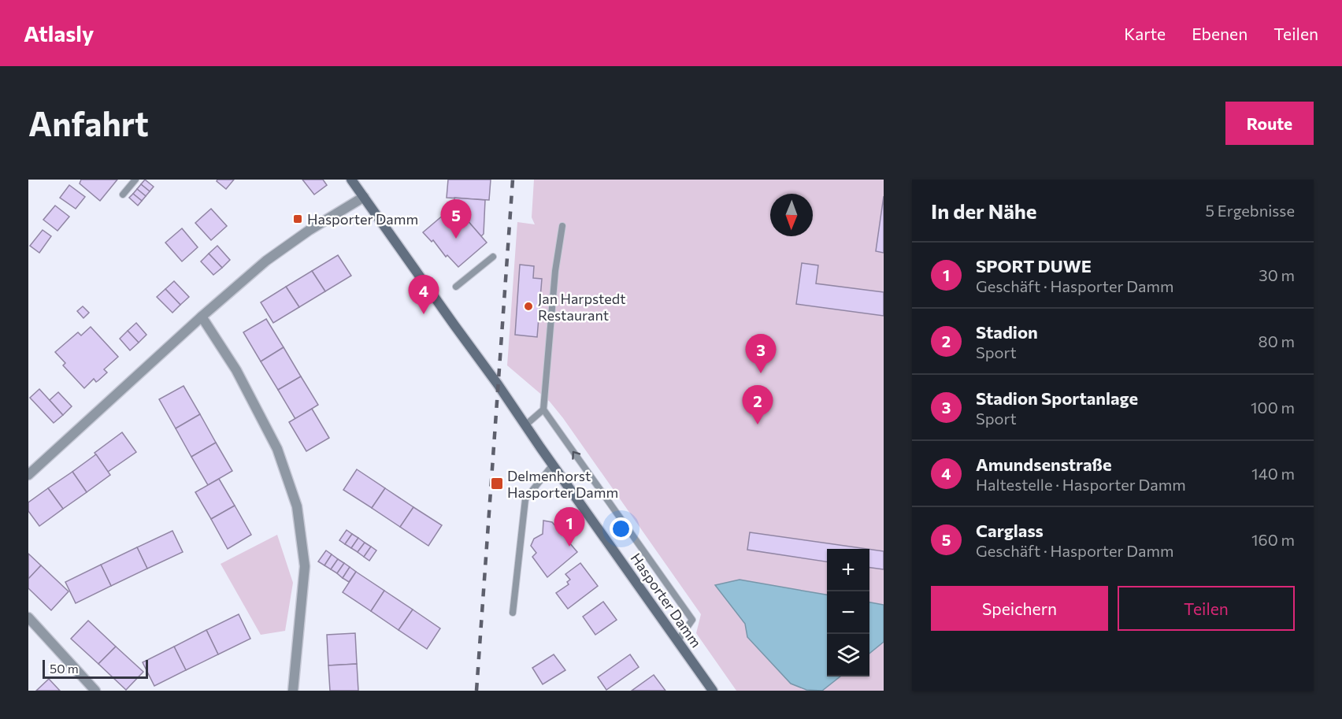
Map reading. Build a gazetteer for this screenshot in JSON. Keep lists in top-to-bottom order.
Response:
{
  "streets": {
    "main road": ["Hasporter Damm"]
  },
  "places": {
    "transit": ["Hasporter Damm", "Delmenhorst Hasporter Damm"],
    "other": ["Jan Harpstedt Restaurant"]
  },
  "scale_bar": "50 m",
  "north": "bottom",
  "page": {
    "header": "Atlasly",
    "nav": ["Karte", "Ebenen", "Teilen"],
    "buttons": [
      "Route",
      ["Speichern", "Teilen"]
    ],
    "title": "Anfahrt",
    "heading": ["In der Nähe", "5 Ergebnisse"],
    "pins": [
      "5",
      "4",
      "3",
      "2",
      "1"
    ],
    "list": [
      {
        "mark": "1",
        "name": "SPORT DUWE",
        "note": "Geschäft · Hasporter Damm",
        "value": "30 m"
      },
      {
        "mark": "2",
        "name": "Stadion",
        "note": "Sport",
        "value": "80 m"
      },
      {
        "mark": "3",
        "name": "Stadion Sportanlage",
        "note": "Sport",
        "value": "100 m"
      },
      {
        "mark": "4",
        "name": "Amundsenstraße",
        "note": "Haltestelle · Hasporter Damm",
        "value": "140 m"
      },
      {
        "mark": "5",
        "name": "Carglass",
        "note": "Geschäft · Hasporter Damm",
        "value": "160 m"
      }
    ],
    "map_buttons": ["+", "−"],
    "scale": "50 m"
  }
}
